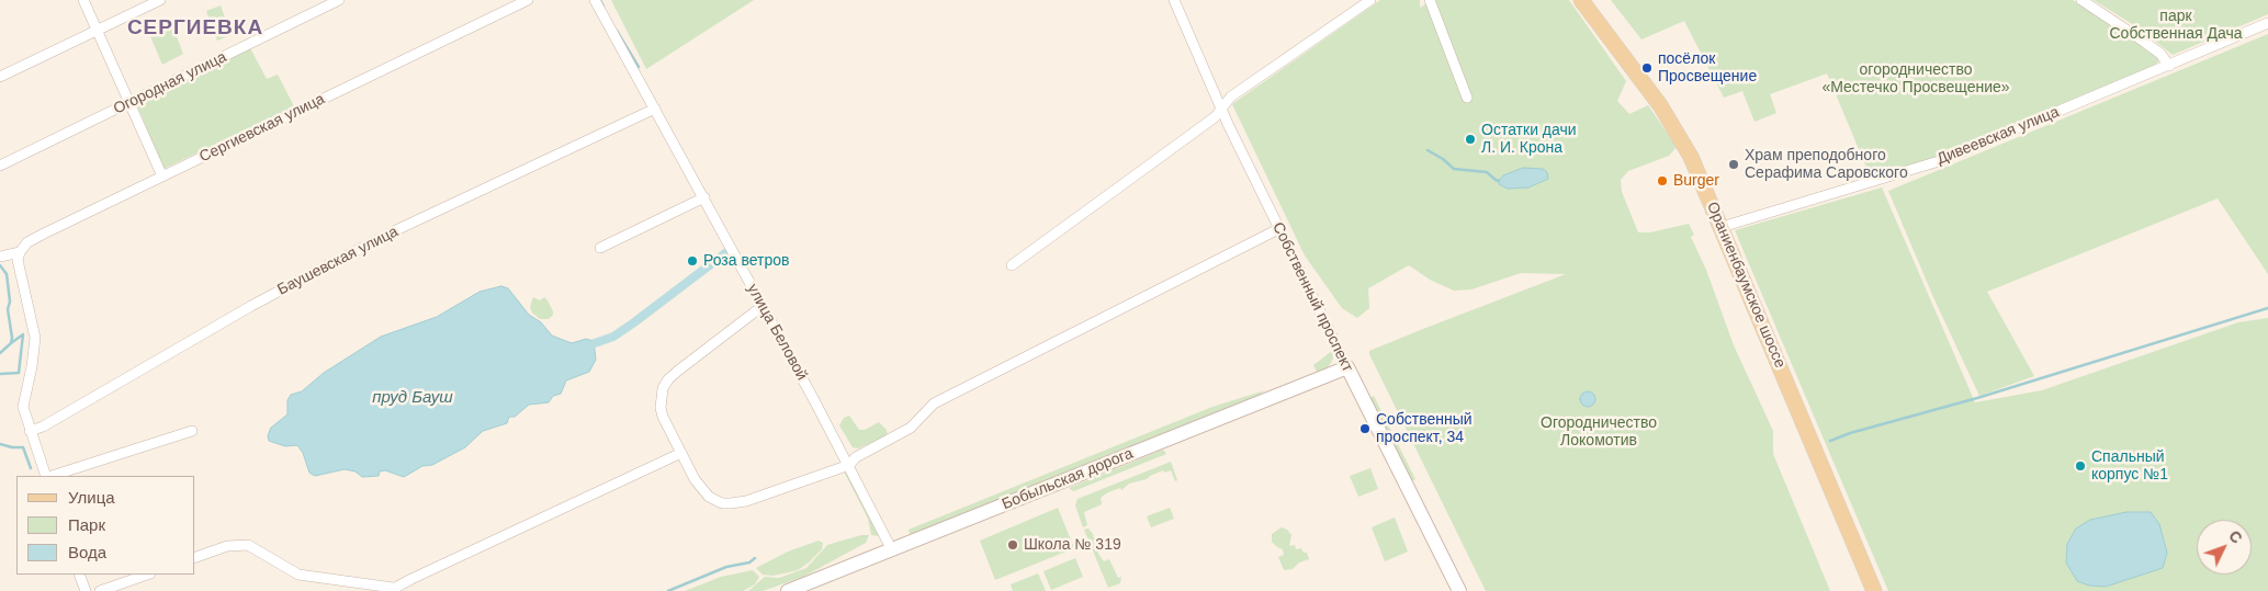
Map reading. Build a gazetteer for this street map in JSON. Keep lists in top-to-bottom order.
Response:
{
  "streets": {
    "main road": ["Ораниенбаумское шоссе"],
    "street": [
      "Огородная улица",
      "Сергиевская улица",
      "Дивеевская улица",
      "Баушевская улица",
      "Собственный проспект",
      "улица Беловой",
      "Бобыльская дорога"
    ]
  },
  "crossings": [
    ["Дивеевская улица", "Ораниенбаумское шоссе"],
    ["Баушевская улица", "улица Беловой"],
    ["Собственный проспект", "Бобыльская дорога"],
    ["улица Беловой", "Бобыльская дорога"]
  ],
  "districts": ["СЕРГИЕВКА"],
  "water": ["пруд Бауш"],
  "parks": ["парк Собственная Дача", "огородничество «Местечко Просвещение»", "Огородничество Локомотив"],
  "places": [
    "посёлок Просвещение",
    "Остатки дачи Л. И. Крона",
    "Храм преподобного Серафима Саровского",
    "Burger",
    "Роза ветров",
    "Собственный проспект, 34",
    "Спальный корпус №1",
    "Школа № 319"
  ],
  "legend": ["Улица", "Парк", "Вода"],
  "north": "top right"
}
